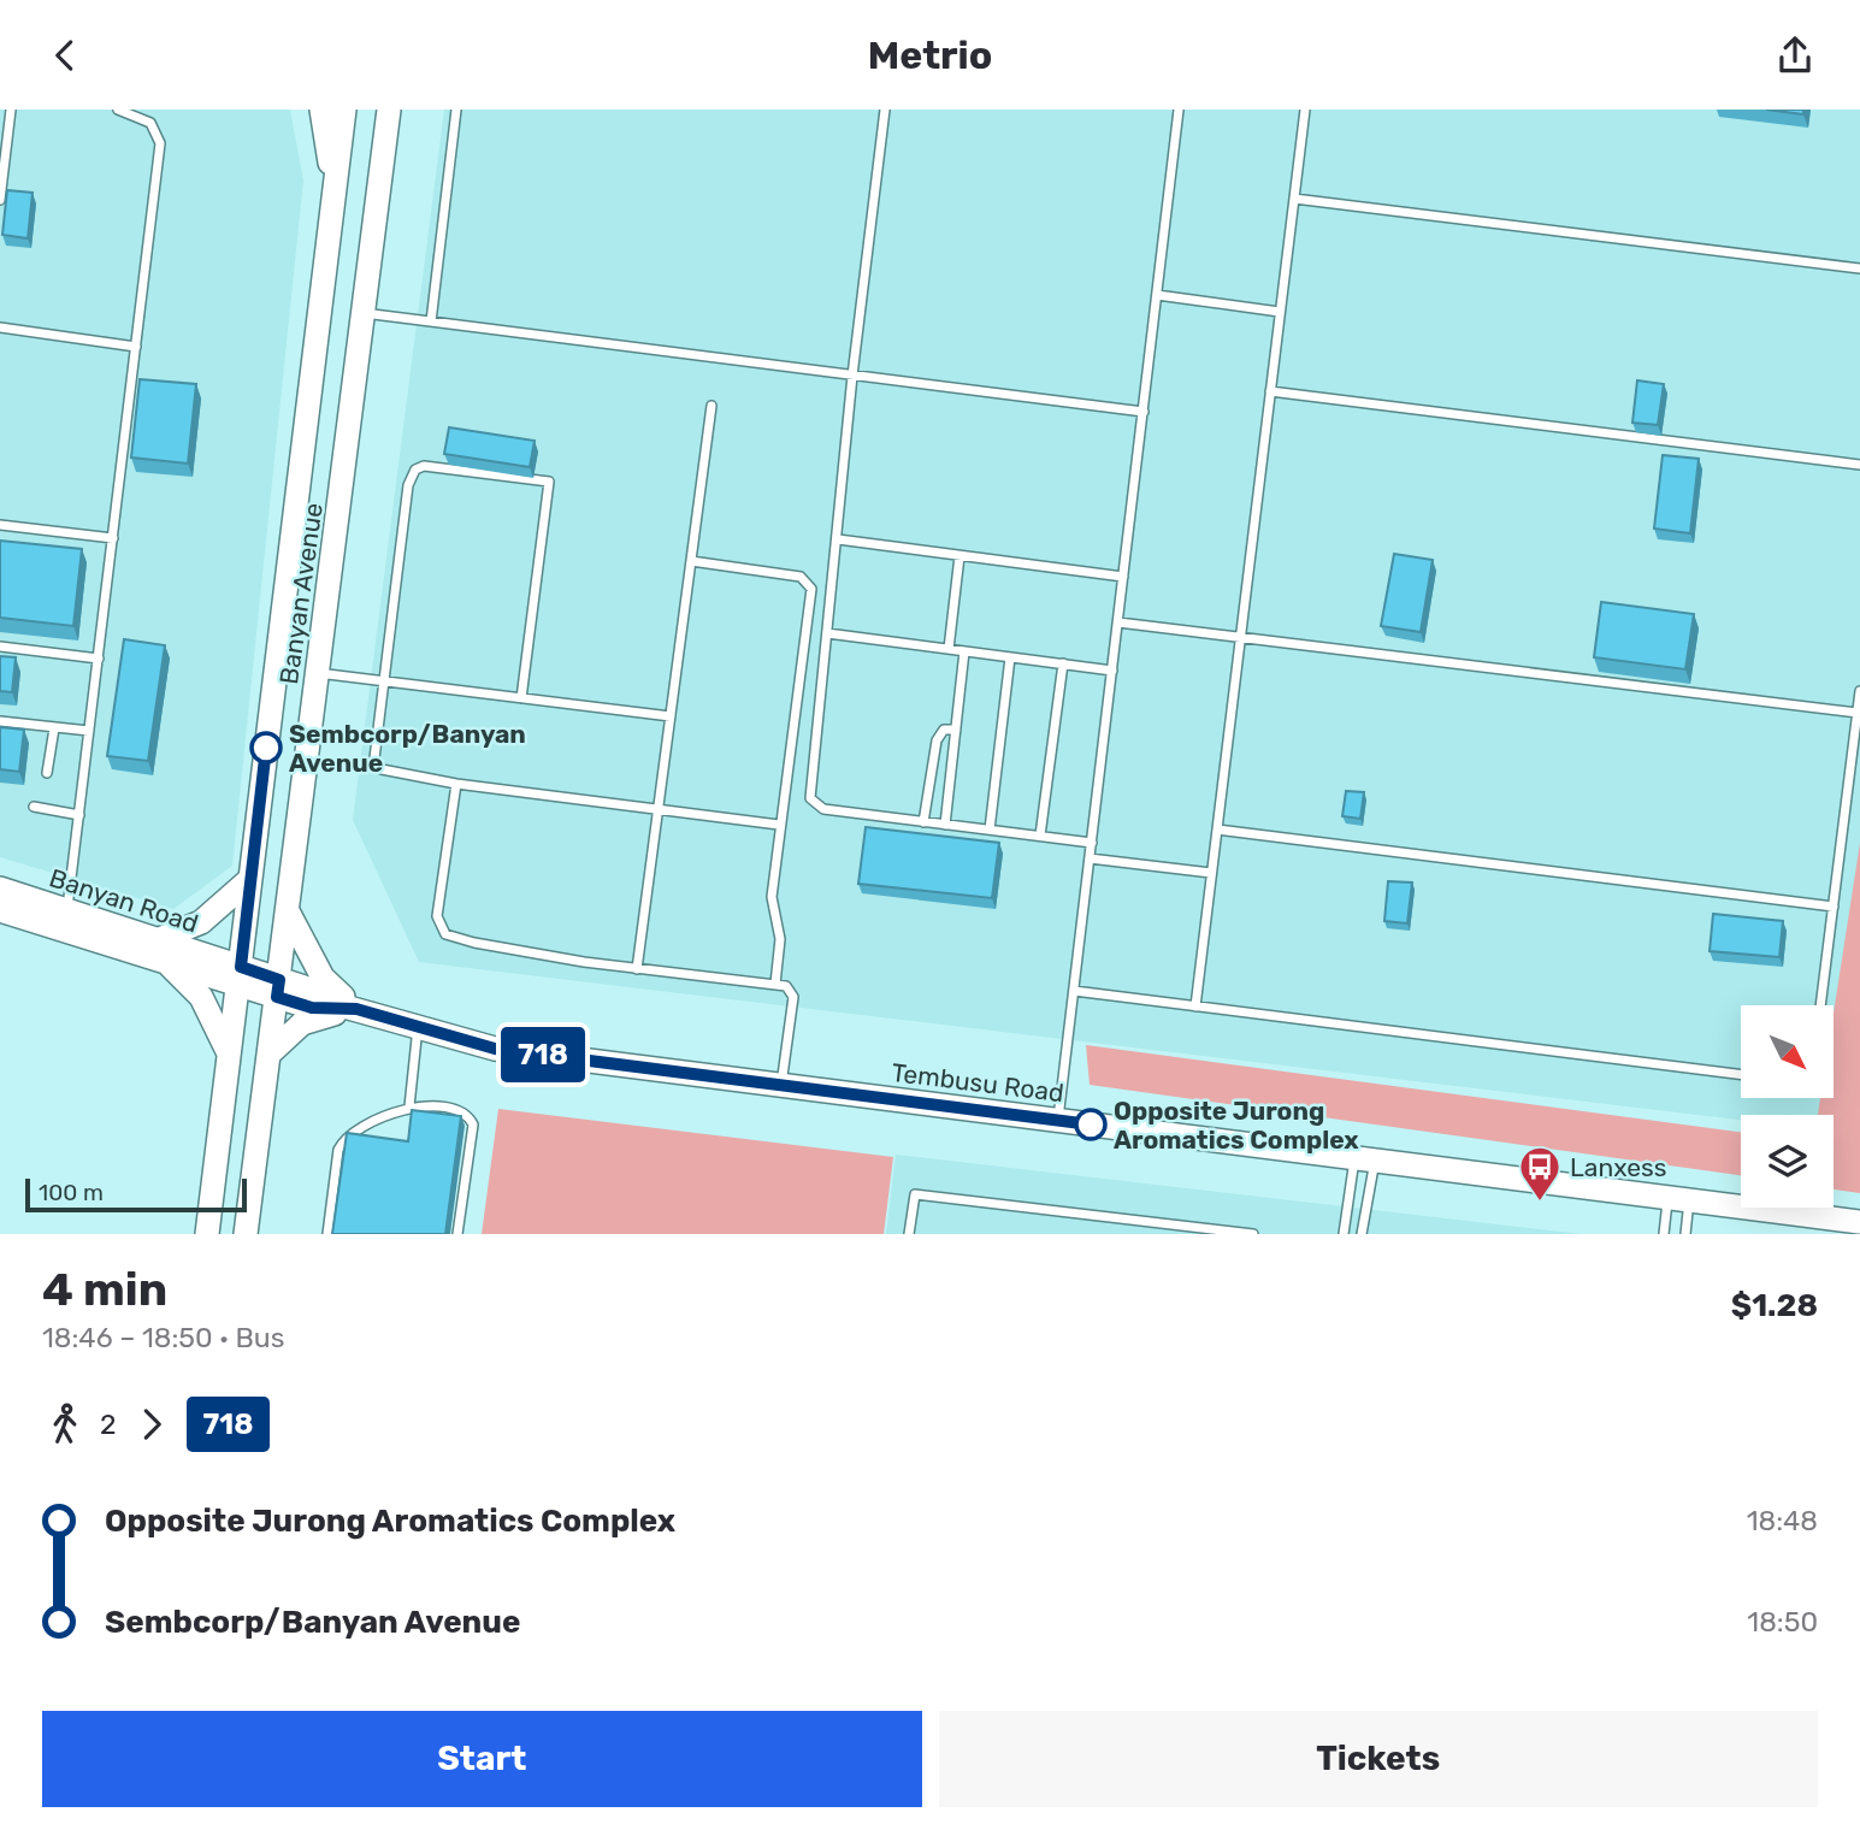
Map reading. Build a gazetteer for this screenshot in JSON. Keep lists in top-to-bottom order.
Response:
{
  "streets": {
    "street": ["Banyan Avenue", "Banyan Road", "Tembusu Road"]
  },
  "crossings": [
    ["Banyan Avenue", "Banyan Road"],
    ["Banyan Avenue", "Tembusu Road"],
    ["Banyan Road", "Tembusu Road"]
  ],
  "places": {
    "other": ["Sembcorp/Banyan Avenue", "Opposite Jurong Aromatics Complex"],
    "bus stop": ["Lanxess"]
  },
  "lines": ["bus line 718"],
  "scale_bar": "100 m",
  "north": "bottom right",
  "page": {
    "header": "Metrio",
    "on_map": "718",
    "scale": "100 m",
    "heading": ["4 min", "18:46 – 18:50 · Bus", "$1.28"],
    "legs": ["2", "718"],
    "list": [
      {
        "name": "Opposite Jurong Aromatics Complex",
        "value": "18:48"
      },
      {
        "name": "Sembcorp/Banyan Avenue",
        "value": "18:50"
      }
    ],
    "buttons": ["Start", "Tickets"]
  }
}
